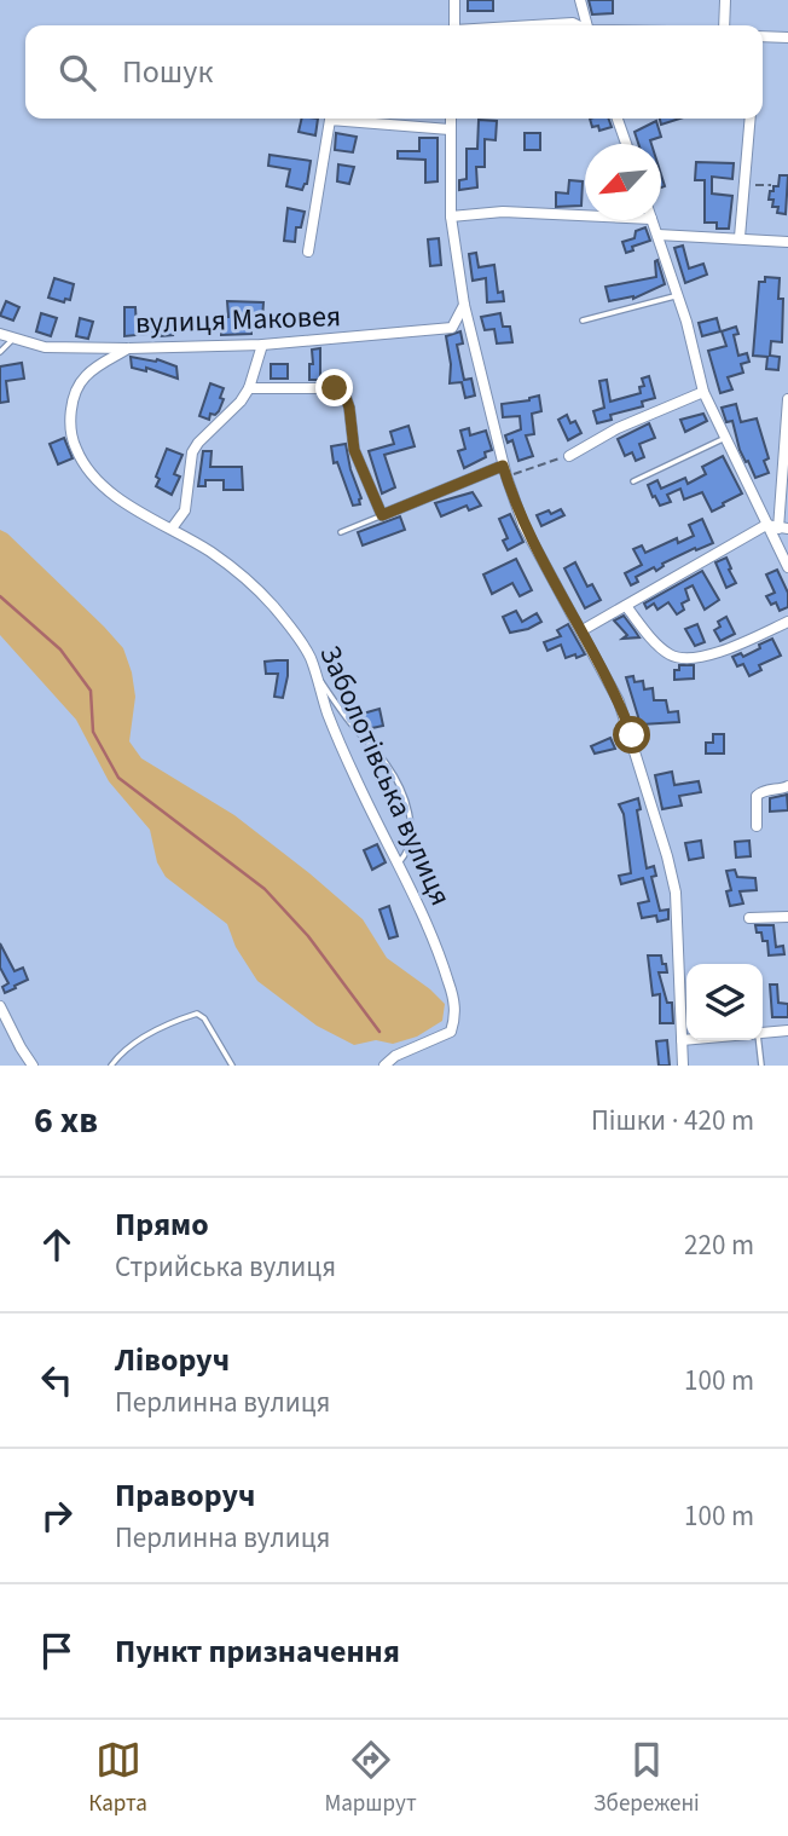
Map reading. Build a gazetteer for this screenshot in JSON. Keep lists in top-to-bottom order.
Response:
{
  "streets": {
    "street": ["вулиця Маковея", "Заболотівська вулиця"]
  },
  "crossings": [
    ["вулиця Маковея", "Заболотівська вулиця"]
  ],
  "north": "bottom left",
  "page": {
    "search": "Пошук",
    "heading": ["6 хв", "Пішки · 420 m"],
    "list": [
      ["Прямо", "Стрийська вулиця", "220 m"],
      ["Ліворуч", "Перлинна вулиця", "100 m"],
      ["Праворуч", "Перлинна вулиця", "100 m"],
      "Пункт призначення"
    ],
    "nav": ["Карта", "Маршрут", "Збережені"]
  }
}
